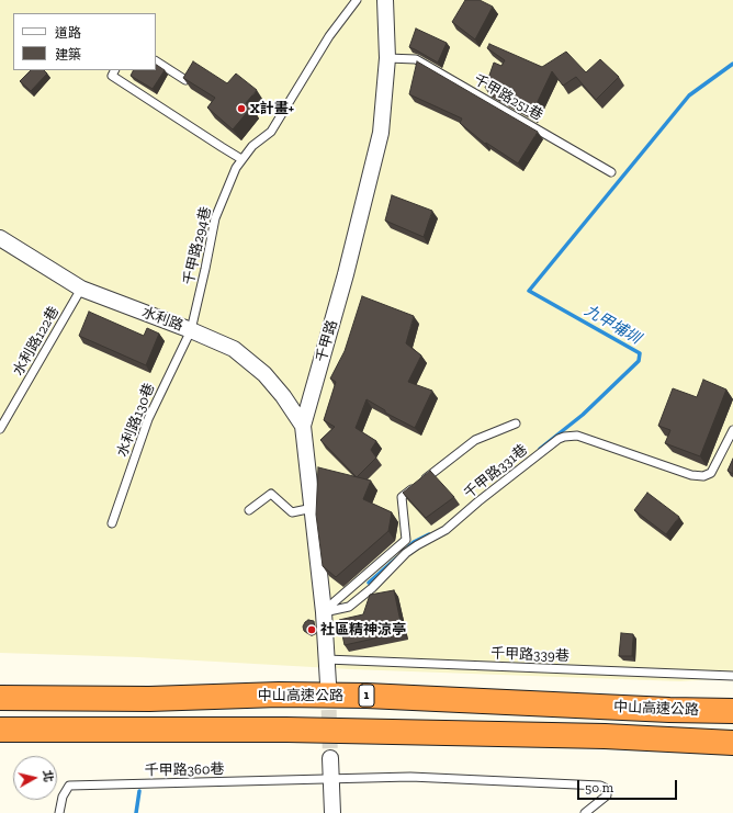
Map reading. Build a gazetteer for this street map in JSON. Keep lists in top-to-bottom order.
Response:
{
  "streets": {
    "highway": ["中山高速公路", "1"],
    "street": ["水利路", "千甲路"],
    "lane": [
      "千甲路251巷",
      "千甲路294巷",
      "水利路122巷",
      "水利路130巷",
      "千甲路331巷",
      "千甲路339巷",
      "千甲路360巷"
    ]
  },
  "crossings": [
    ["千甲路251巷", "千甲路"],
    ["千甲路294巷", "水利路"],
    ["千甲路294巷", "水利路130巷"],
    ["水利路", "水利路122巷"],
    ["水利路", "千甲路"],
    ["水利路", "水利路130巷"],
    ["千甲路", "千甲路331巷"],
    ["千甲路", "千甲路339巷"]
  ],
  "water": ["九甲埔圳"],
  "places": ["X計畫+", "社區精神涼亭"],
  "legend": ["道路", "建築"],
  "scale_bar": "50 m",
  "north": "right"
}
